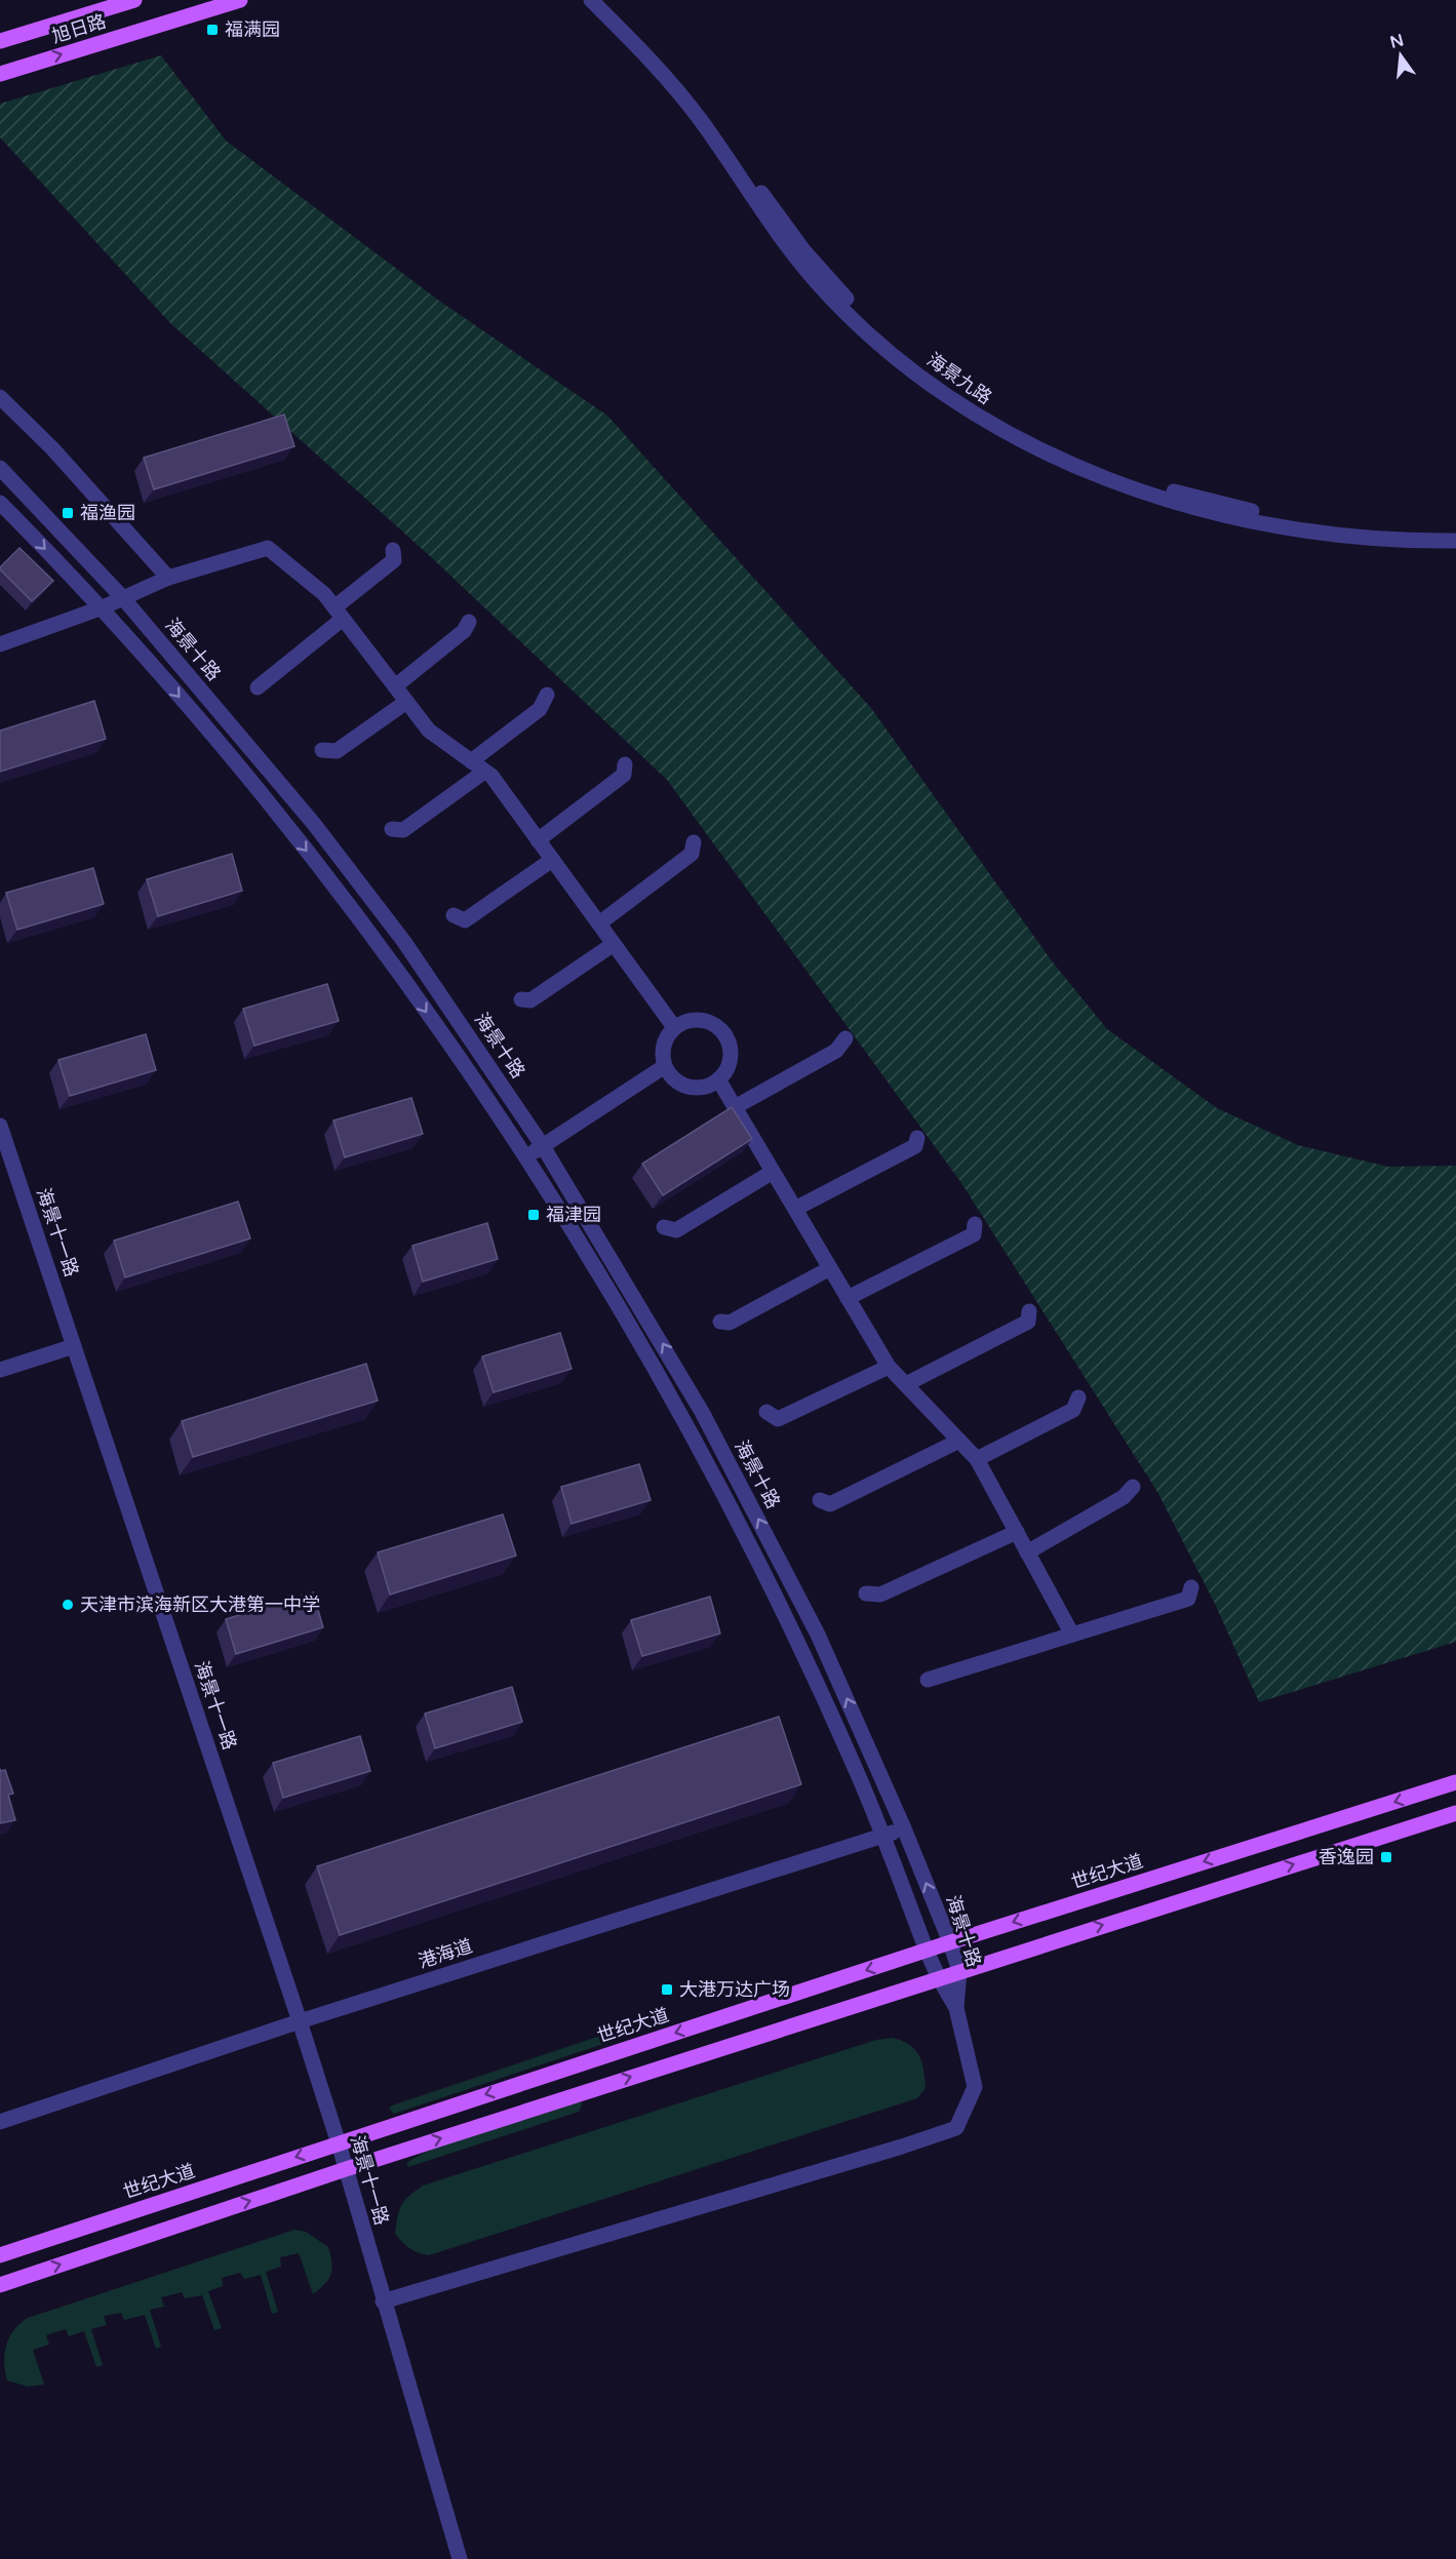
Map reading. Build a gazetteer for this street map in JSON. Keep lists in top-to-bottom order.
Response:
{
  "streets": {
    "main road": ["旭日路", "世纪大道"],
    "street": [
      "海景九路",
      "海景十路",
      "海景十一路",
      "港海道"
    ]
  },
  "crossings": [
    ["海景十路", "世纪大道"],
    ["海景十路", "港海道"],
    ["海景十一路", "世纪大道"],
    ["海景十一路", "港海道"]
  ],
  "places": {
    "transit": [
      "福满园",
      "福渔园",
      "福津园",
      "香逸园",
      "大港万达广场"
    ],
    "other": ["天津市滨海新区大港第一中学"]
  },
  "north": "top"
}
